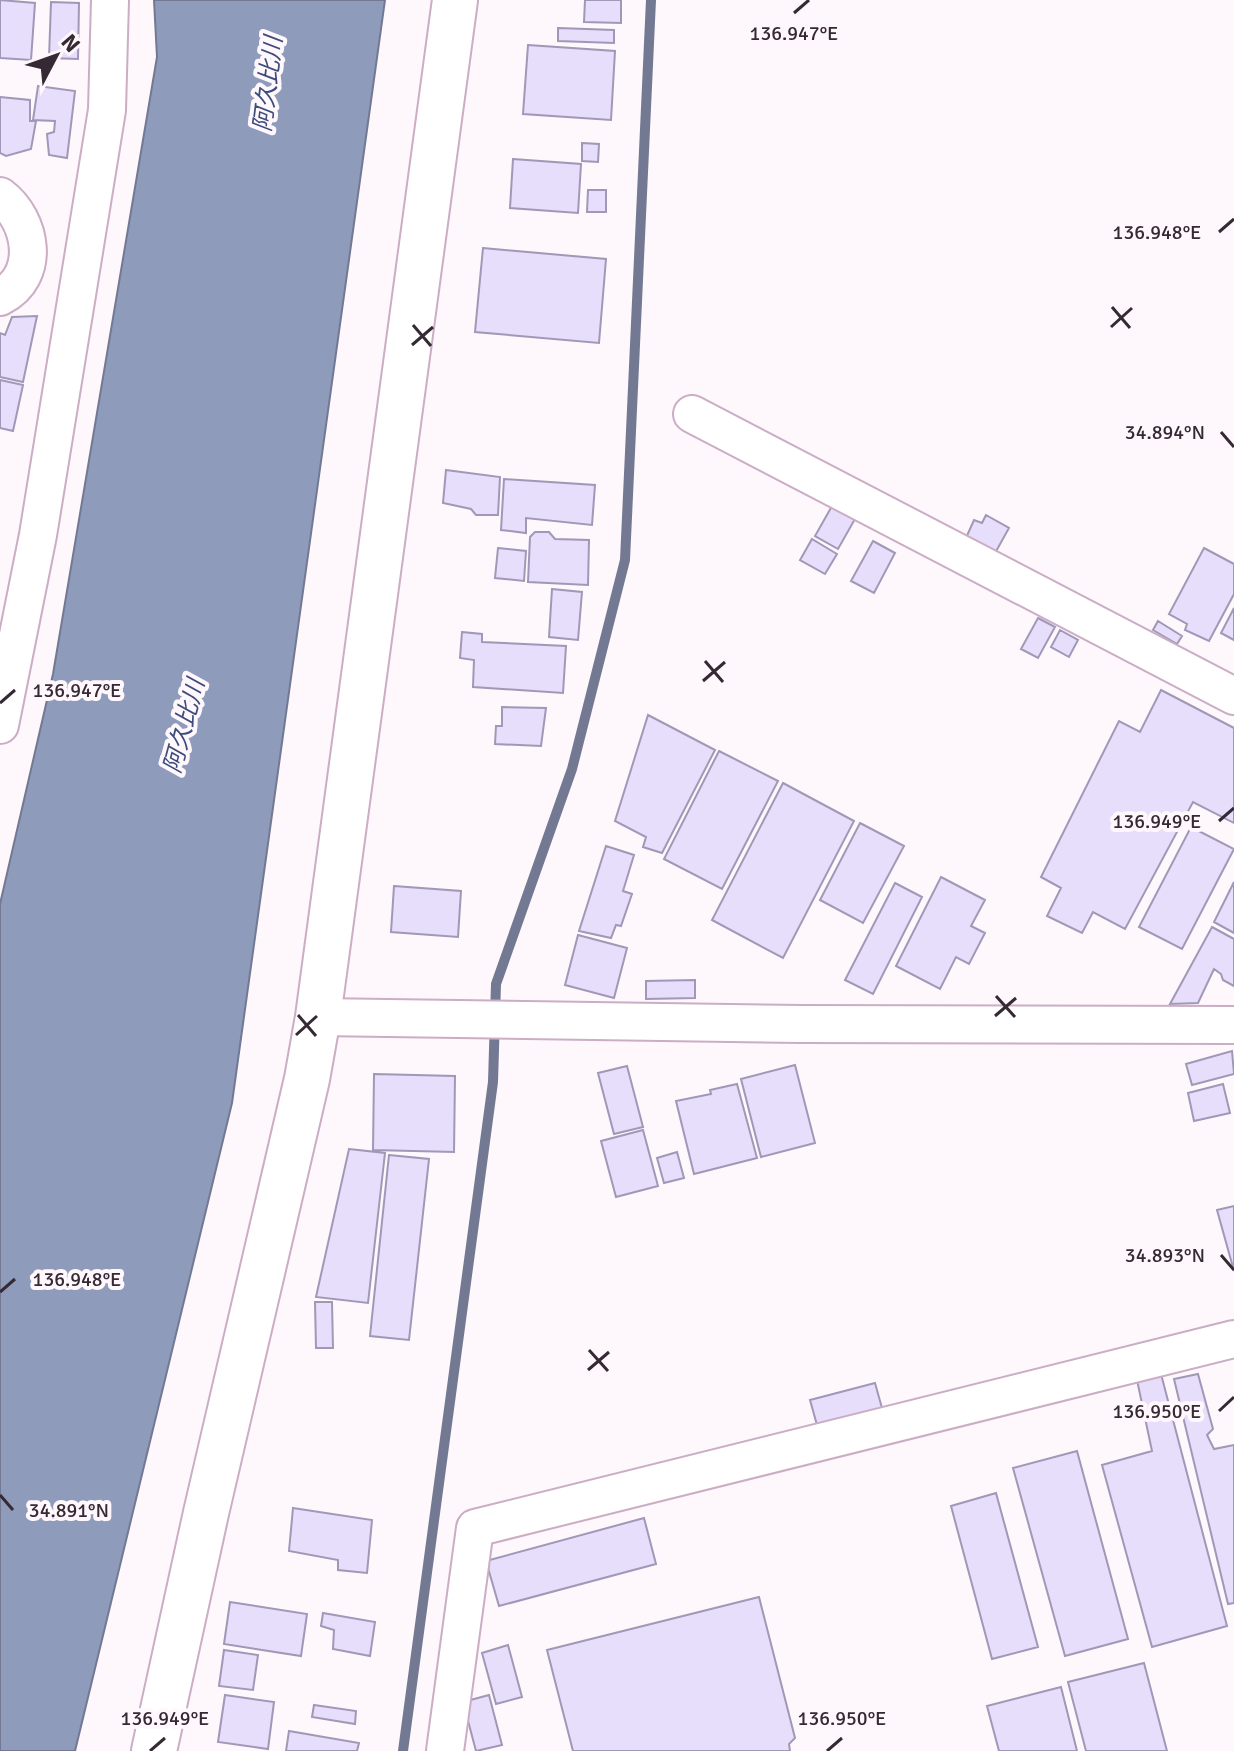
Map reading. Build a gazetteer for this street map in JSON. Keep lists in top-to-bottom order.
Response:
{
  "water": ["阿久比川"],
  "north": "top right",
  "coordinates": [
    "136.947°E",
    "136.948°E",
    "34.894°N",
    "136.949°E",
    "34.893°N",
    "136.950°E",
    "34.891°N"
  ]
}
